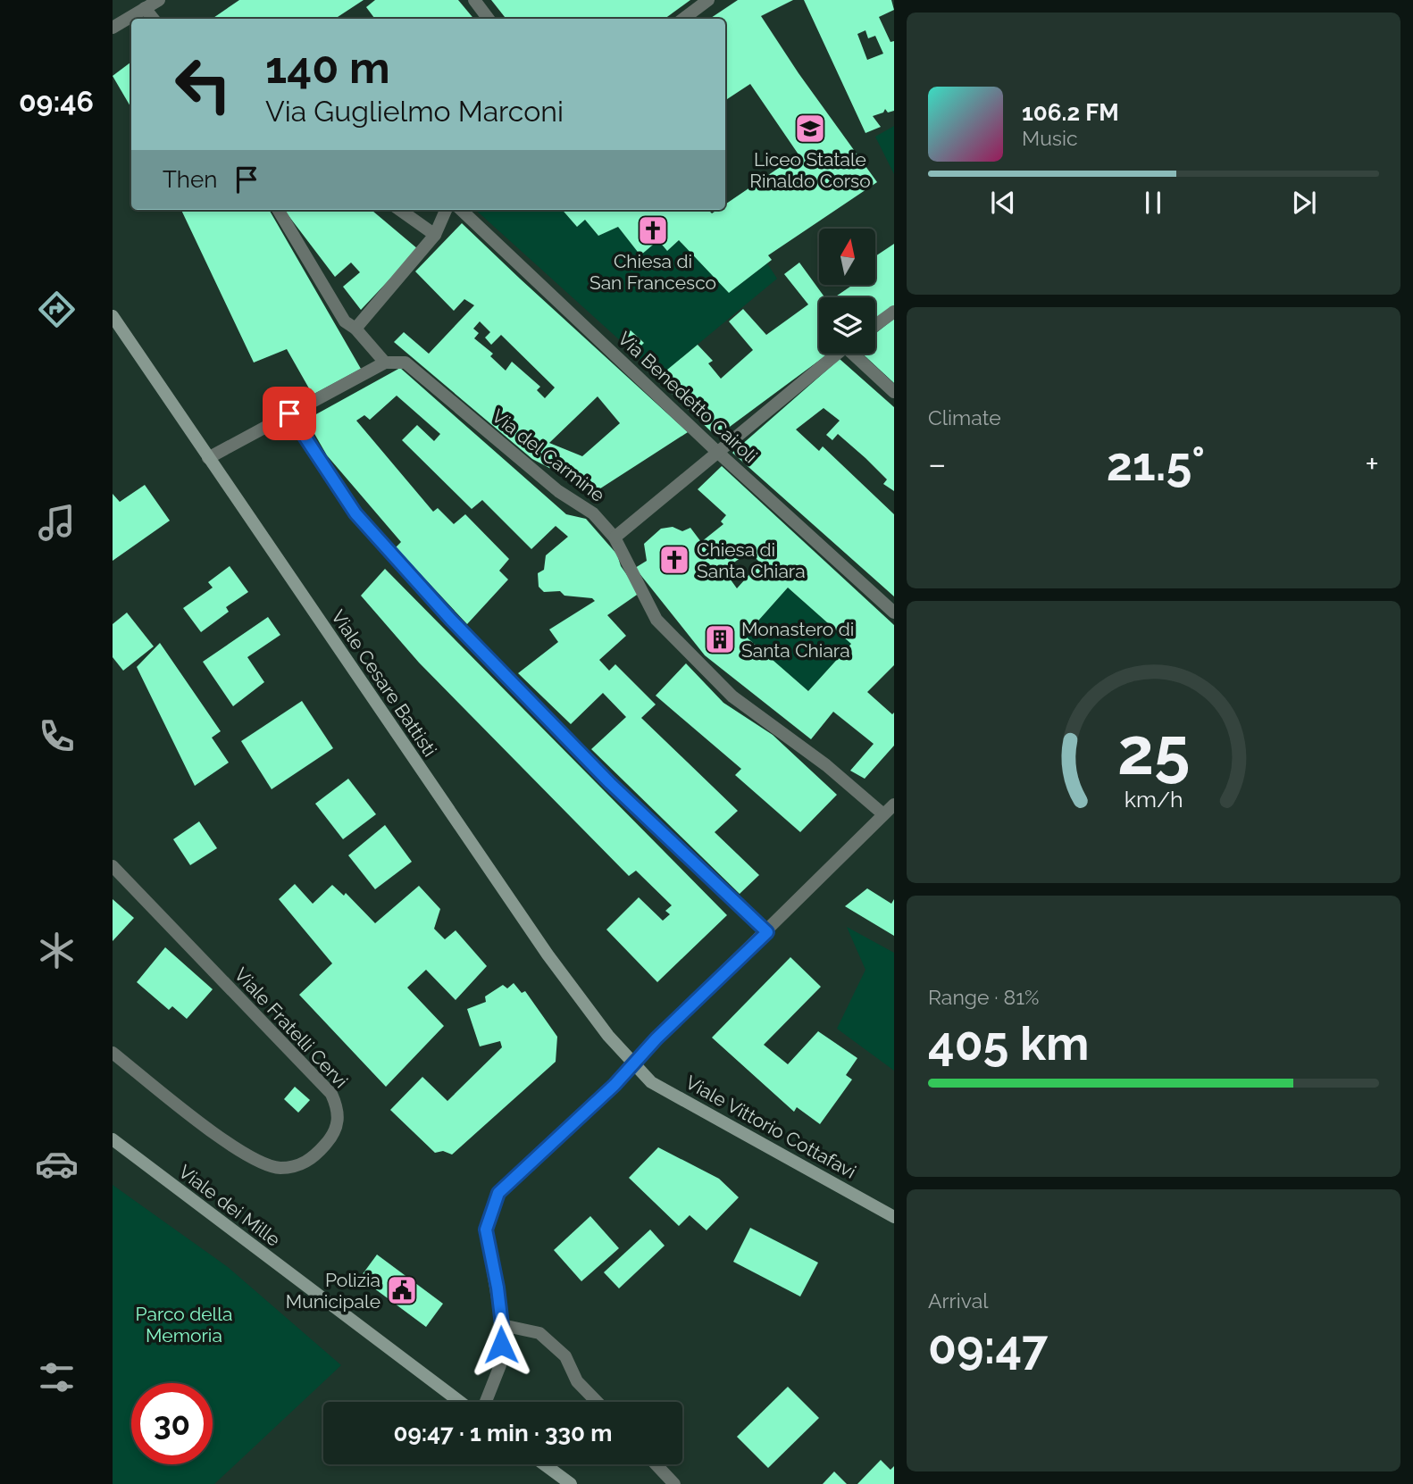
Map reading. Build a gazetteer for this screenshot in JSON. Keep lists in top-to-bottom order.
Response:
{
  "streets": {
    "street": [
      "Via Benedetto Cairoli",
      "Via del Carmine",
      "Viale Cesare Battisti",
      "Viale Fratelli Cervi",
      "Viale Vittorio Cottafavi",
      "Viale dei Mille"
    ]
  },
  "crossings": [
    ["Viale Cesare Battisti", "Viale Vittorio Cottafavi"]
  ],
  "parks": ["Parco della Memoria"],
  "places": {
    "school or university": ["Liceo Statale Rinaldo Corso"],
    "church": ["Chiesa di San Francesco", "Chiesa di Santa Chiara"],
    "building": ["Monastero di Santa Chiara"],
    "public building": ["Polizia Municipale"]
  },
  "north": "top",
  "page": {
    "tabs": "09:46",
    "turn": ["140 m", "Via Guglielmo Marconi"],
    "song": ["106.2 FM", "Music"],
    "then": "Then",
    "tile": [
      "Climate",
      ["Range · 81%", "405 km"],
      ["Arrival", "09:47"]
    ],
    "heat": ["−", "21.5°", "+"],
    "limit": "30",
    "trip": "09:47 · 1 min · 330 m",
    "gauge": ["25", "km/h"]
  }
}
